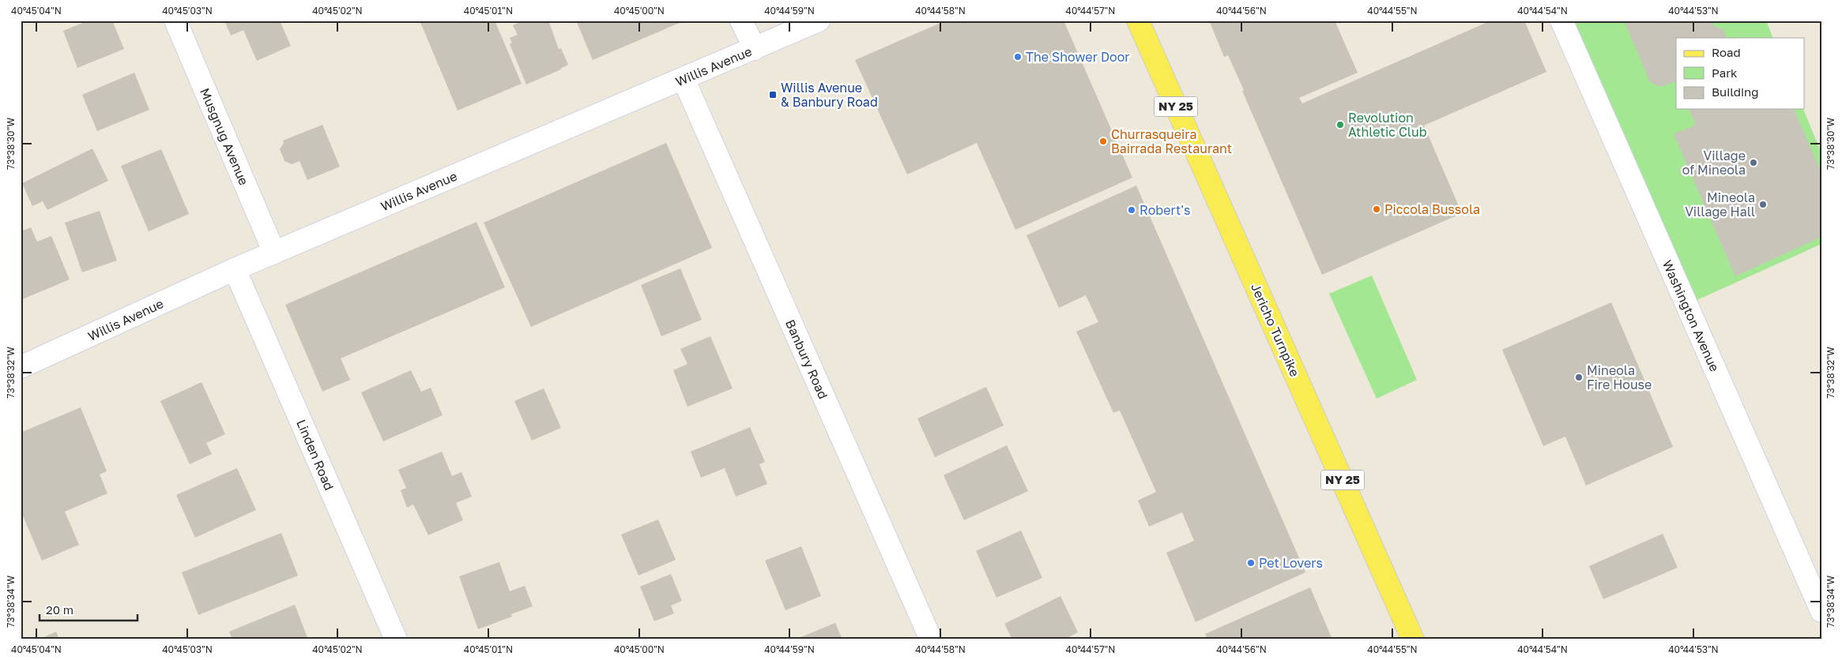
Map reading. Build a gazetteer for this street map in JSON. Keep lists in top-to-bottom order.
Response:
{
  "streets": {
    "main road": ["NY 25", "Jericho Turnpike"],
    "street": [
      "Willis Avenue",
      "Musgnug Avenue",
      "Washington Avenue",
      "Banbury Road",
      "Linden Road"
    ]
  },
  "crossings": [
    ["Willis Avenue", "Musgnug Avenue"],
    ["Willis Avenue", "Banbury Road"],
    ["Willis Avenue", "Linden Road"]
  ],
  "places": {
    "other": [
      "The Shower Door",
      "Revolution Athletic Club",
      "Churrasqueira Bairrada Restaurant",
      "Village of Mineola",
      "Mineola Village Hall",
      "Piccola Bussola",
      "Robert's",
      "Mineola Fire House",
      "Pet Lovers"
    ],
    "transit": ["Willis Avenue & Banbury Road"]
  },
  "legend": ["Road", "Park", "Building"],
  "scale_bar": "20 m",
  "coordinates": [
    "40°45'04\"N",
    "40°45'03\"N",
    "40°45'02\"N",
    "40°45'01\"N",
    "40°45'00\"N",
    "40°44'59\"N",
    "40°44'58\"N",
    "40°44'57\"N",
    "40°44'56\"N",
    "40°44'55\"N",
    "40°44'54\"N",
    "40°44'53\"N",
    "73°38'30\"W",
    "73°38'32\"W",
    "73°38'34\"W"
  ]
}
